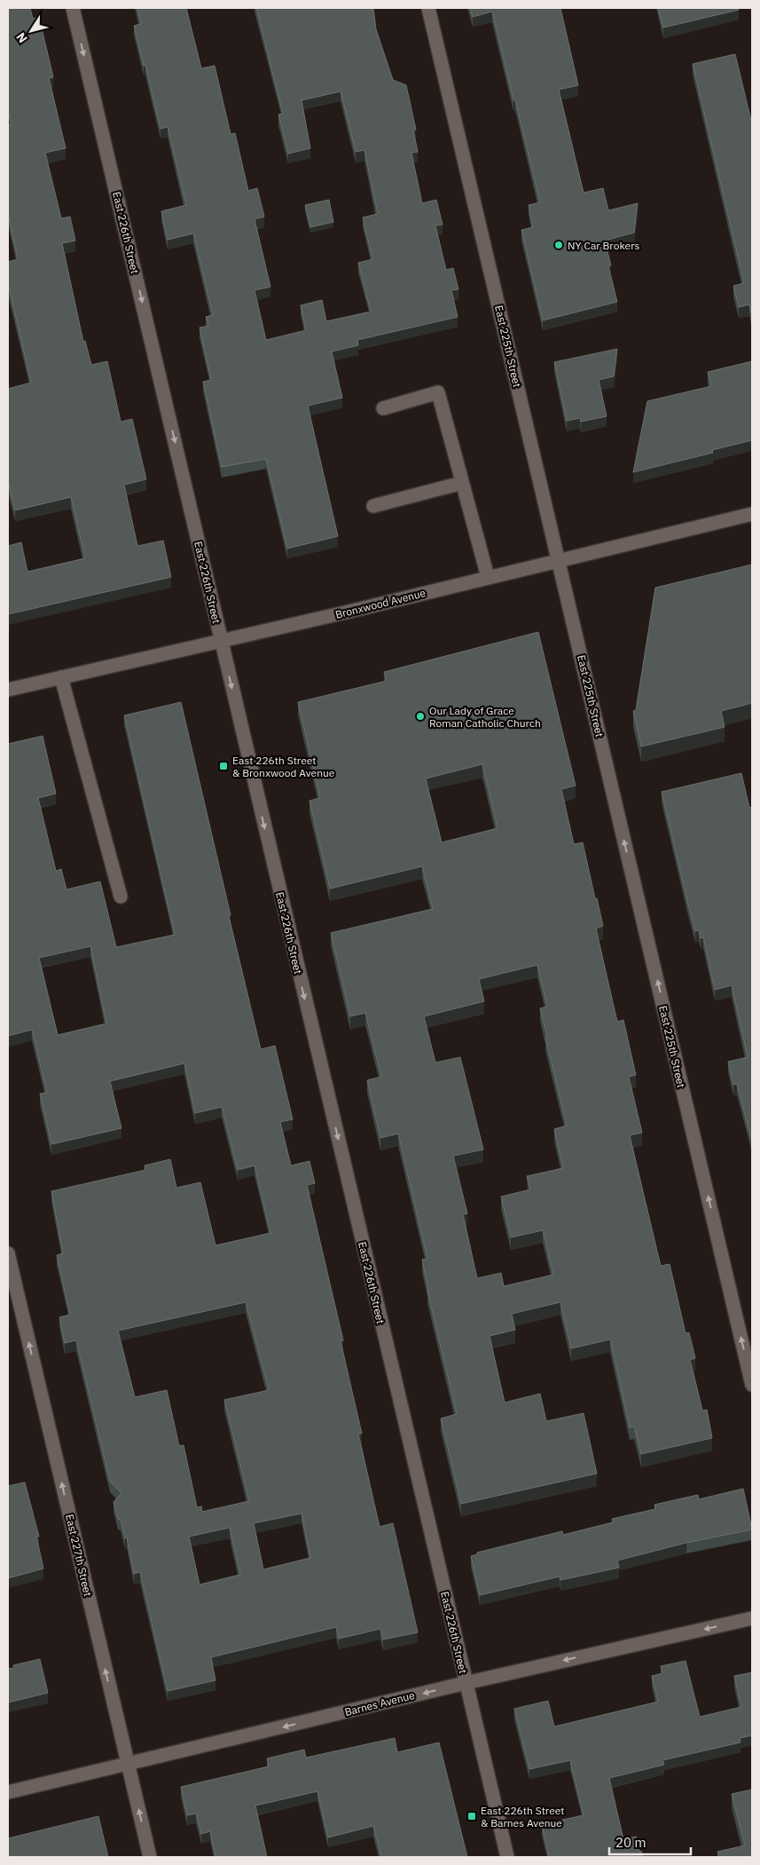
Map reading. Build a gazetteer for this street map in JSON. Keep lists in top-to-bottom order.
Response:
{
  "streets": {
    "street": [
      "East 226th Street",
      "East 225th Street",
      "Bronxwood Avenue",
      "East 227th Street",
      "Barnes Avenue"
    ]
  },
  "crossings": [
    ["East 226th Street", "Bronxwood Avenue"],
    ["East 226th Street", "Barnes Avenue"],
    ["East 225th Street", "Bronxwood Avenue"],
    ["East 227th Street", "Barnes Avenue"]
  ],
  "one_way": [
    "East 226th Street",
    "East 225th Street",
    "East 227th Street",
    "Barnes Avenue"
  ],
  "places": {
    "other": ["NY Car Brokers", "Our Lady of Grace Roman Catholic Church"],
    "transit": ["East 226th Street & Bronxwood Avenue", "East 226th Street & Barnes Avenue"]
  },
  "scale_bar": "20 m",
  "north": "bottom left"
}
